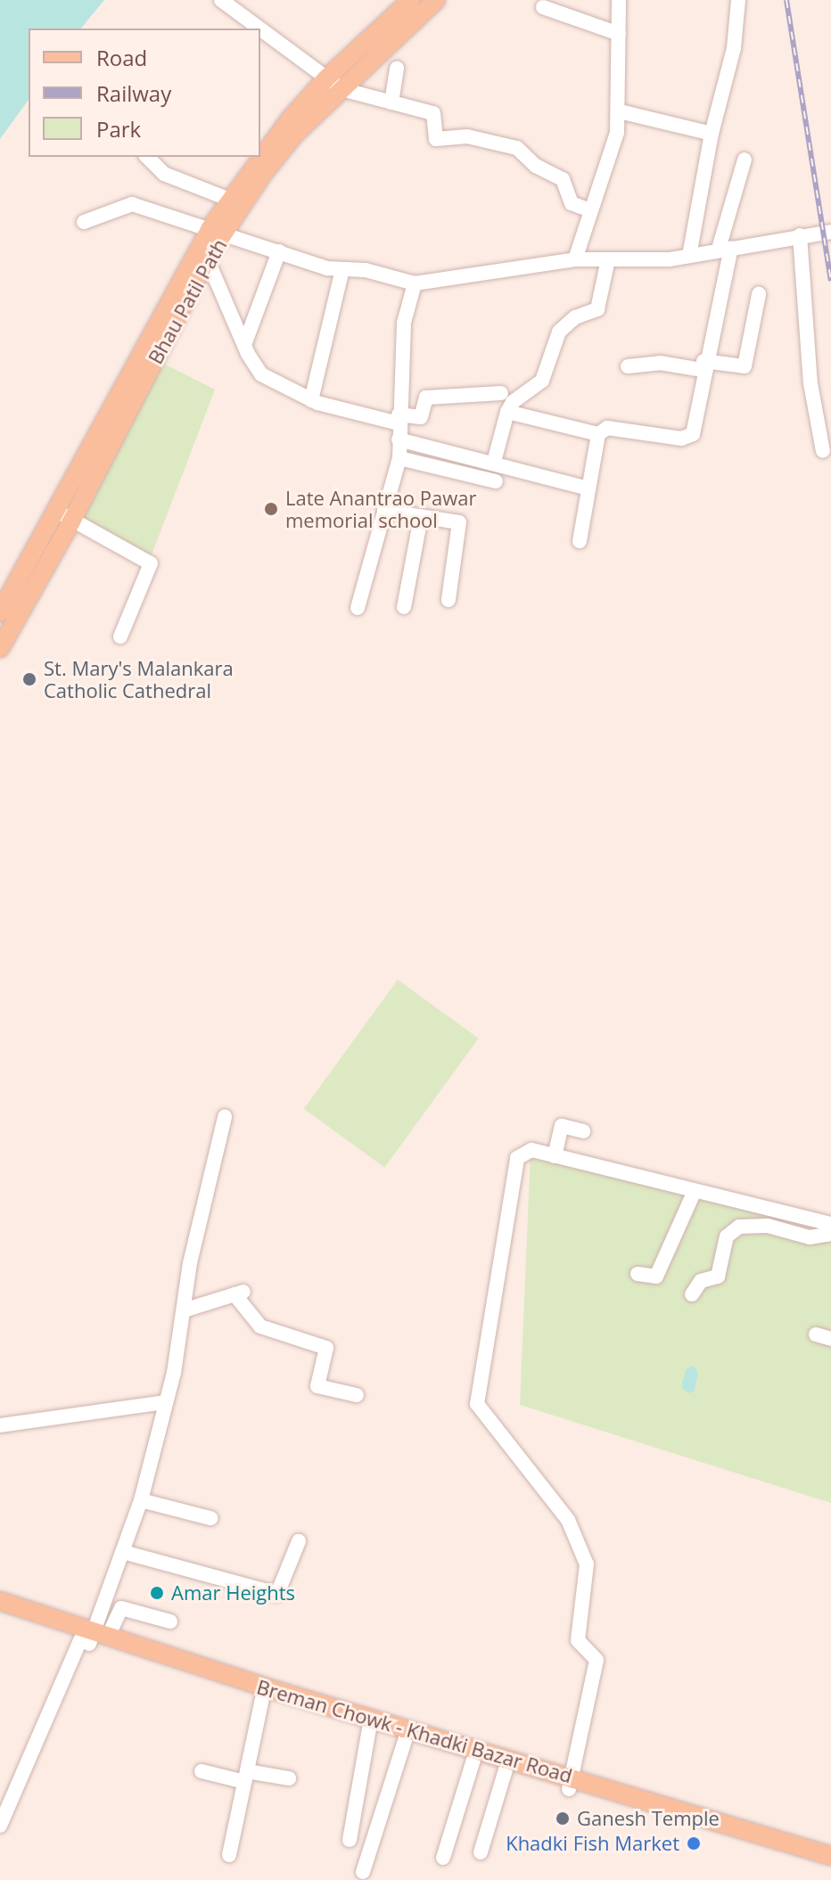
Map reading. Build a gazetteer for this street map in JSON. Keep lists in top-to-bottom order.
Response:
{
  "streets": {
    "main road": ["Bhau Patil Path", "Breman Chowk - Khadki Bazar Road"]
  },
  "places": [
    "Late Anantrao Pawar memorial school",
    "St. Mary's Malankara Catholic Cathedral",
    "Amar Heights",
    "Ganesh Temple",
    "Khadki Fish Market"
  ],
  "legend": ["Road", "Railway", "Park"]
}
